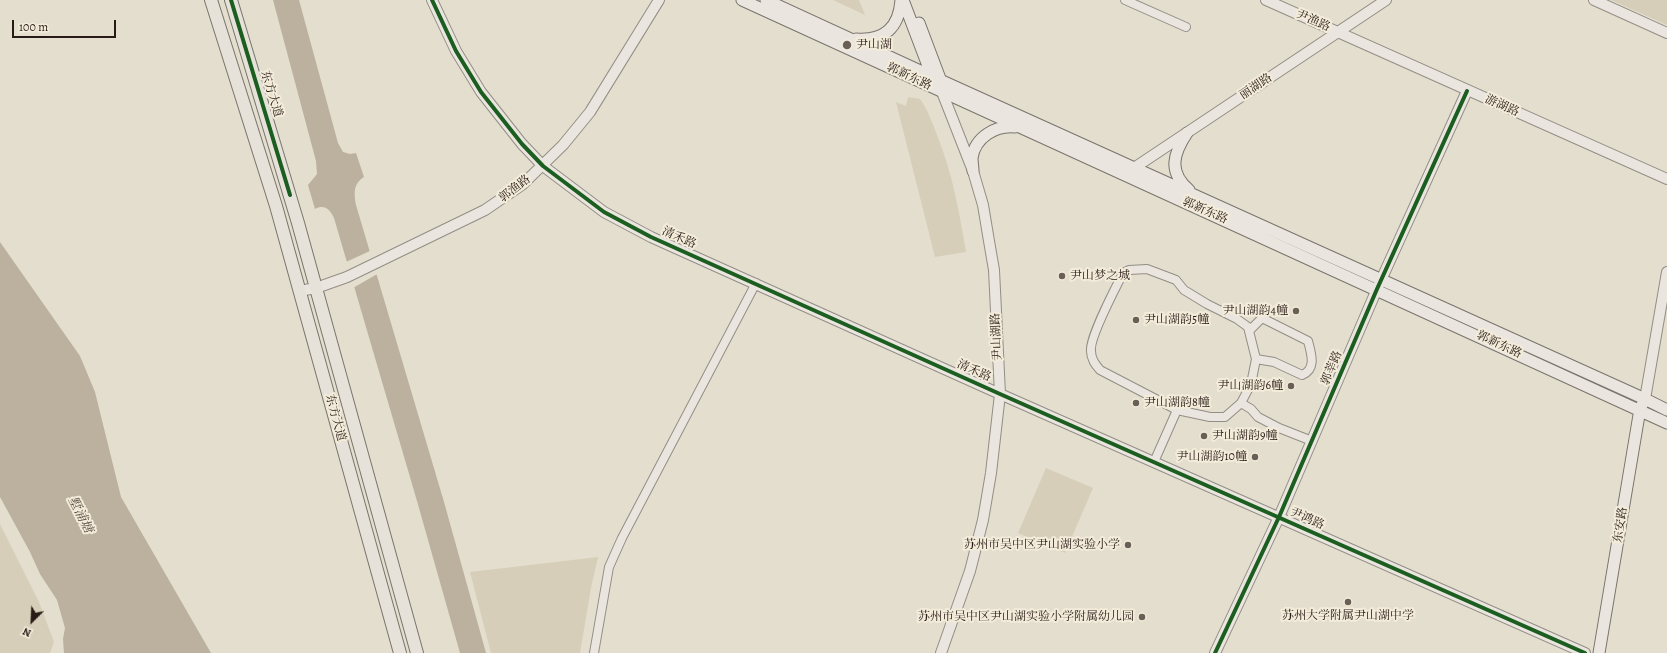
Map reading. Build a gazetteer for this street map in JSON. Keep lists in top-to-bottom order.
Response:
{
  "streets": {
    "main road": [
      "郭新东路",
      "东方大道",
      "尹山湖路",
      "东安路"
    ],
    "street": [
      "尹渔路",
      "丽湖路",
      "游湖路",
      "郭渔路",
      "清禾路",
      "郭莘路",
      "尹鸿路"
    ]
  },
  "crossings": [
    ["尹渔路", "丽湖路"],
    ["尹渔路", "游湖路"],
    ["郭新东路", "丽湖路"],
    ["郭新东路", "尹山湖路"],
    ["郭新东路", "郭莘路"],
    ["郭新东路", "东安路"],
    ["丽湖路", "游湖路"],
    ["东方大道", "郭渔路"],
    ["游湖路", "郭莘路"],
    ["郭渔路", "清禾路"],
    ["清禾路", "尹山湖路"],
    ["清禾路", "尹鸿路"],
    ["尹山湖路", "尹鸿路"],
    ["郭莘路", "尹鸿路"]
  ],
  "water": ["墅浦塘"],
  "places": [
    "尹山湖",
    "尹山梦之城",
    "尹山湖韵4幢",
    "尹山湖韵5幢",
    "尹山湖韵6幢",
    "尹山湖韵8幢",
    "尹山湖韵9幢",
    "尹山湖韵10幢",
    "苏州市吴中区尹山湖实验小学",
    "苏州大学附属尹山湖中学",
    "苏州市吴中区尹山湖实验小学附属幼儿园"
  ],
  "scale_bar": "100 m",
  "north": "bottom left"
}
